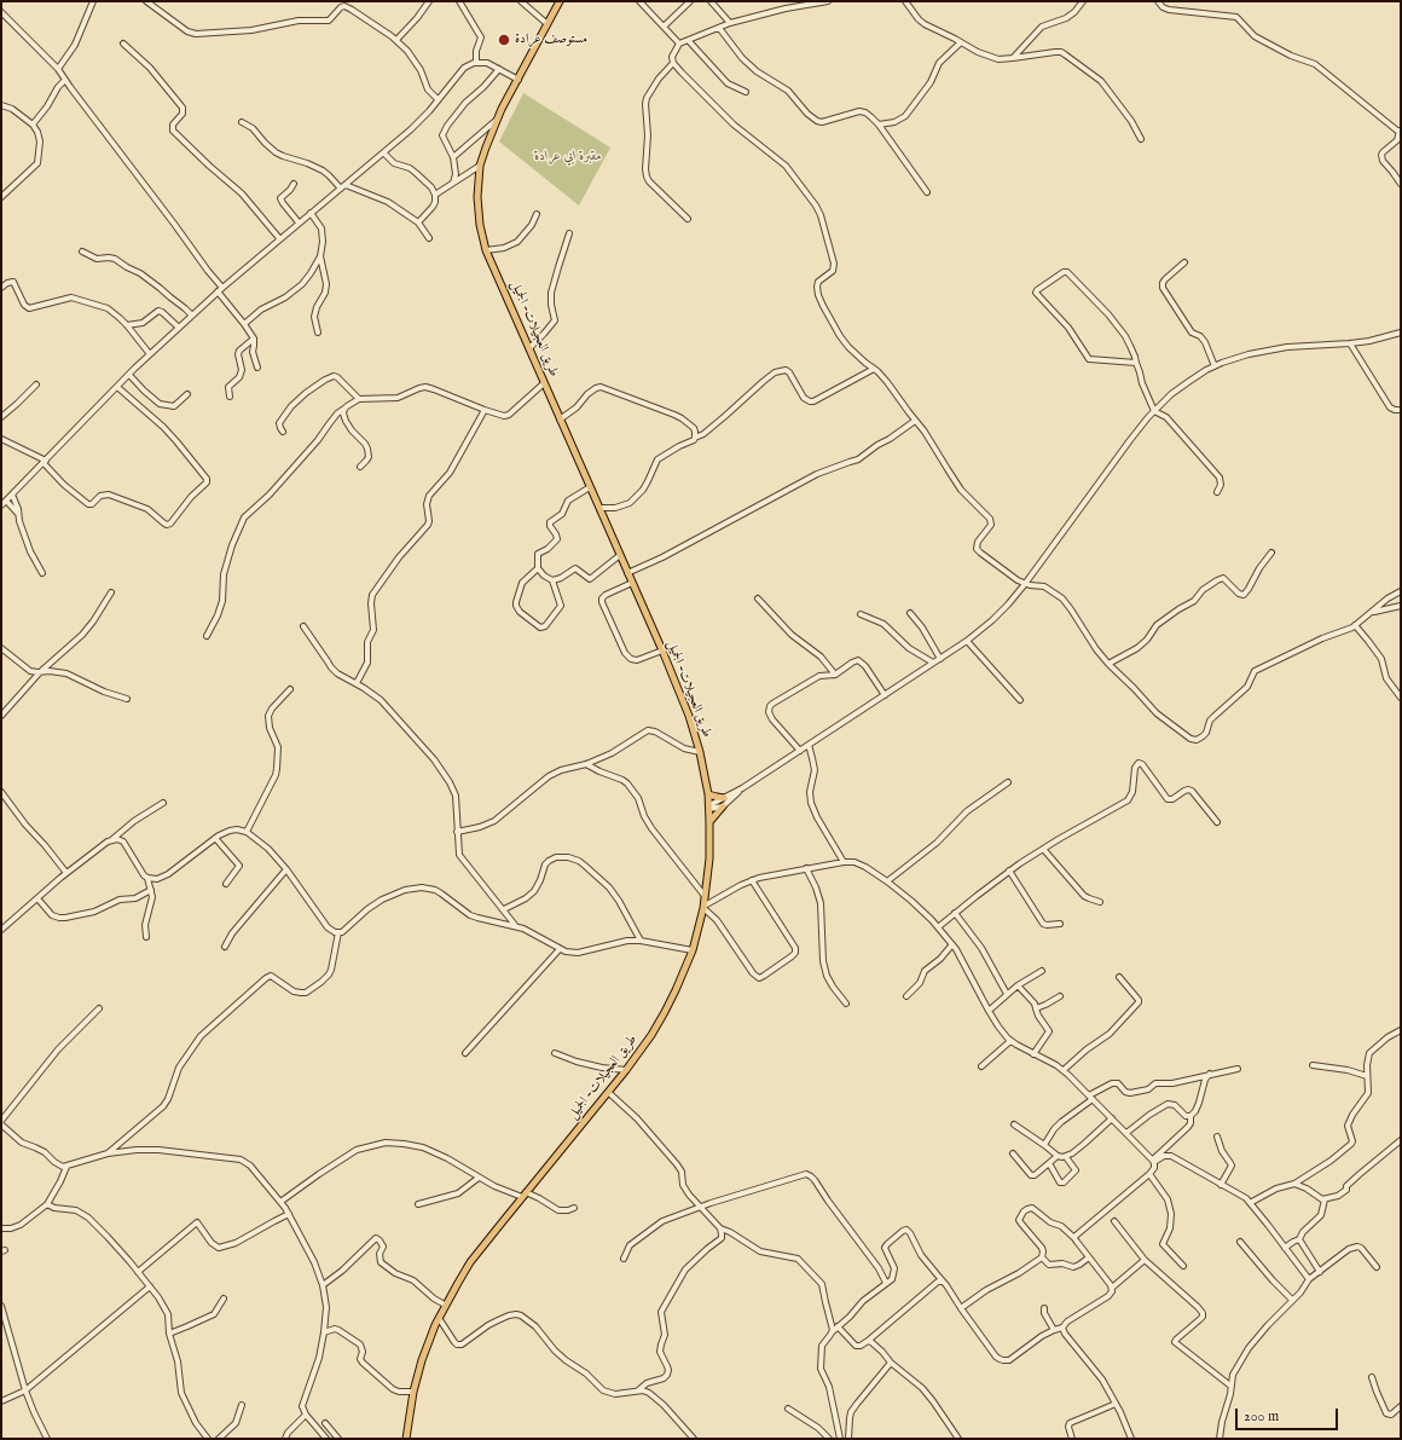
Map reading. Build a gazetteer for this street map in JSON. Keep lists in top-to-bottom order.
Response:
{
  "streets": {
    "main road": ["طريق العجيلات- الجميل"]
  },
  "parks": ["مقبرة ابي عرادة"],
  "places": ["مستوصف عرادة"],
  "scale_bar": "200 m"
}
